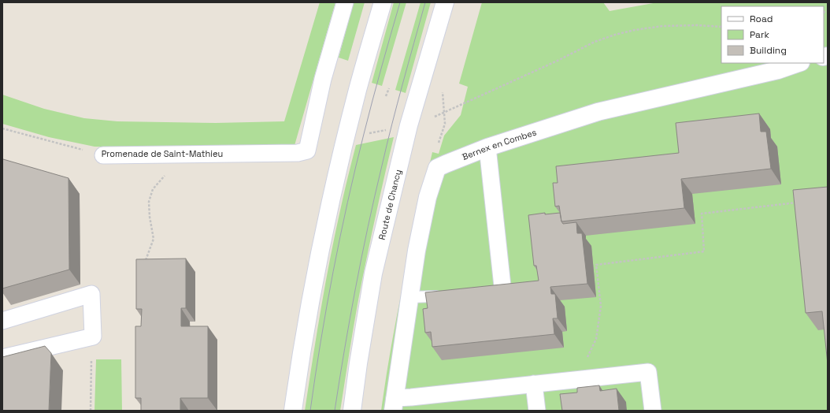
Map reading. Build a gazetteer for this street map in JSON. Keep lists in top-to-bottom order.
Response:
{
  "streets": {
    "main road": ["Bernex en Combes", "Route de Chancy"],
    "street": ["Promenade de Saint-Mathieu"]
  },
  "legend": ["Road", "Park", "Building"]
}
